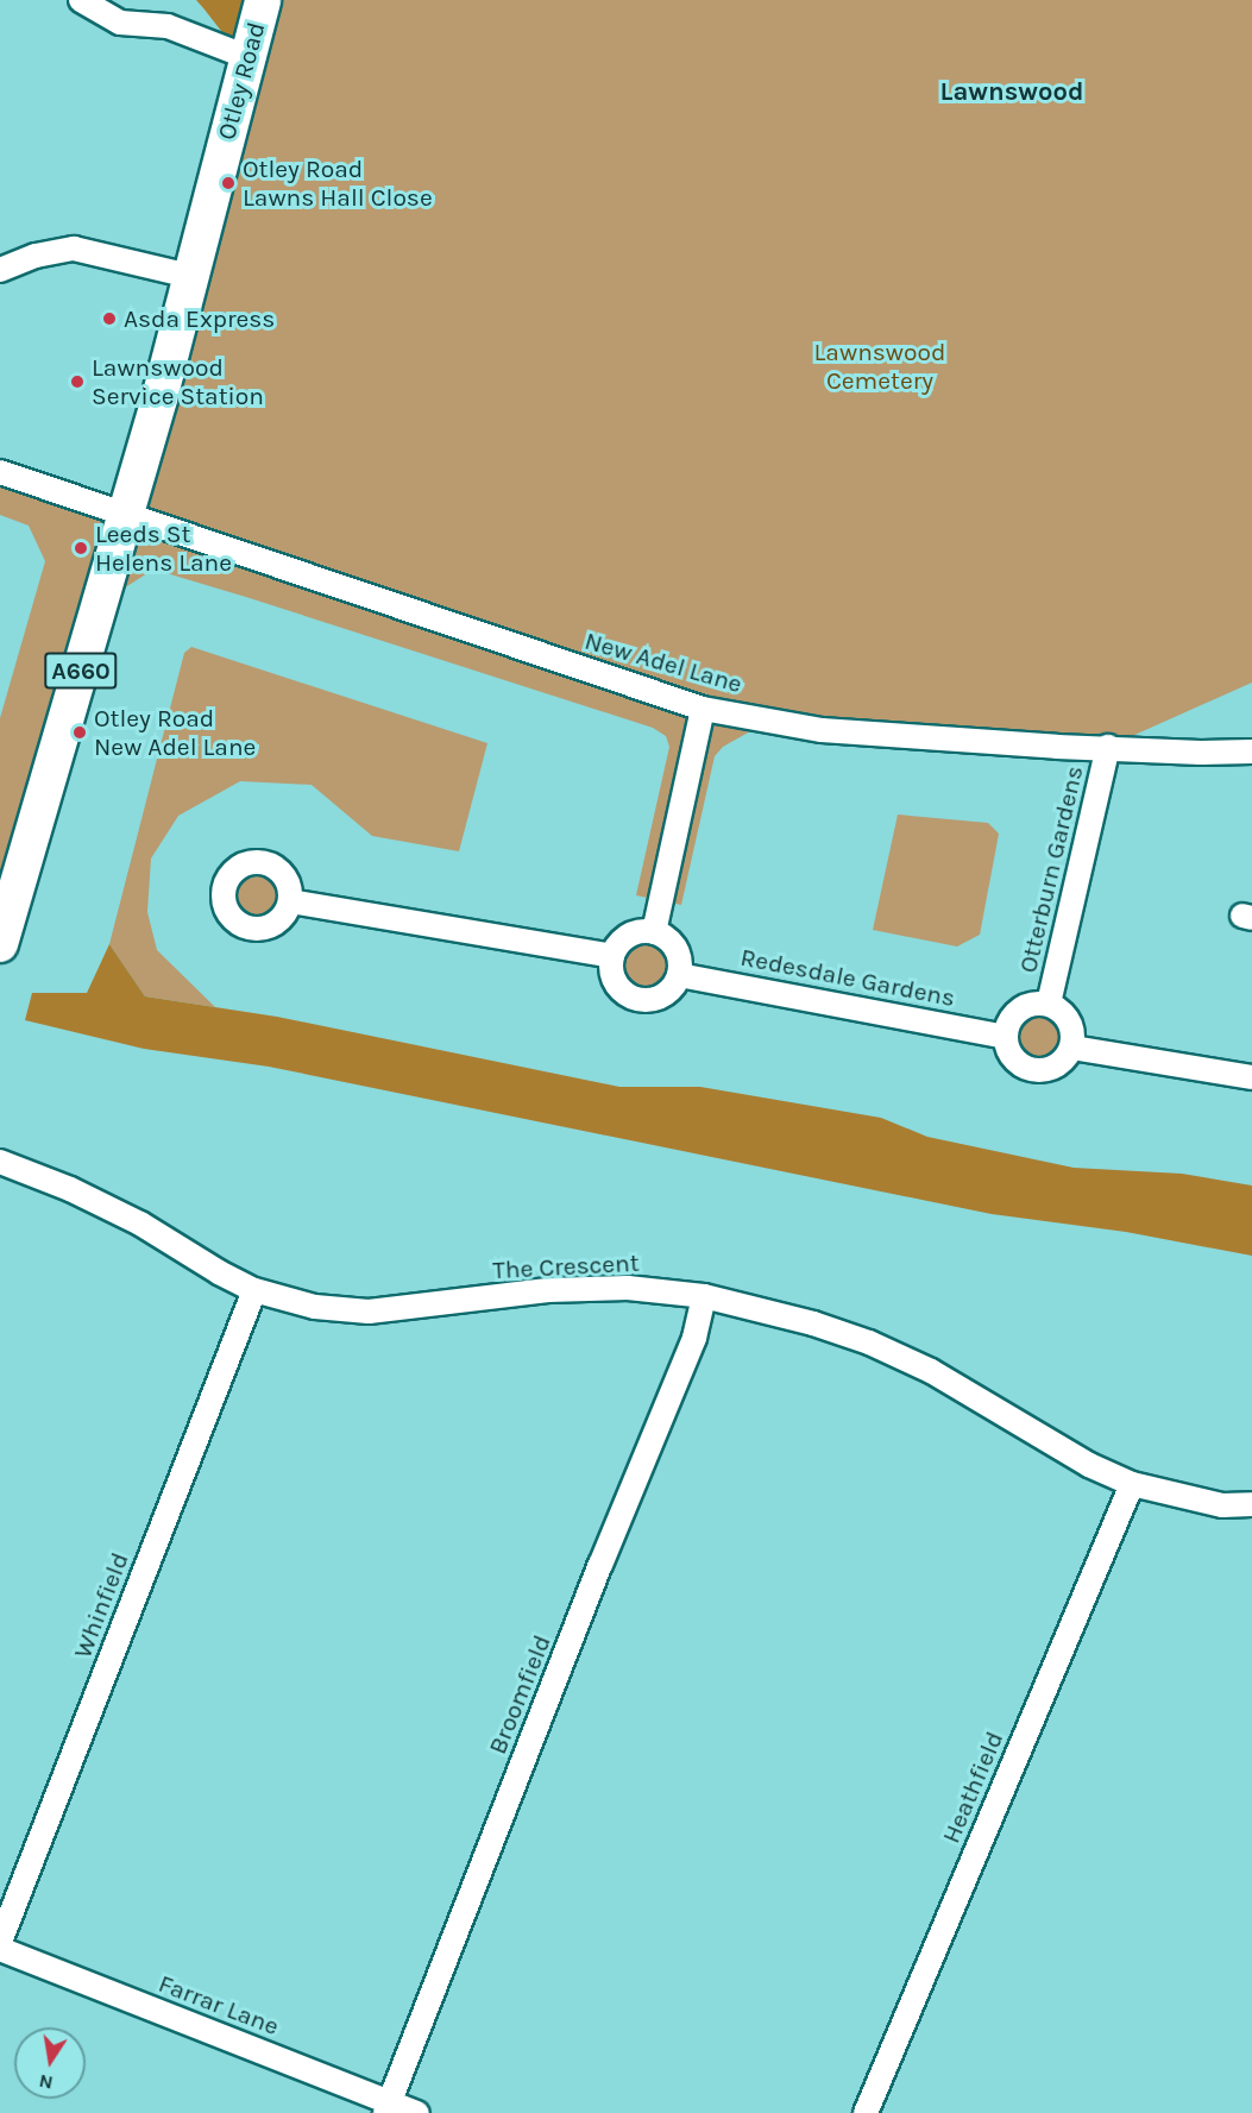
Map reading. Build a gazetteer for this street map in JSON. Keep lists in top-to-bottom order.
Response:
{
  "streets": {
    "highway": ["Otley Road", "A660"],
    "street": [
      "New Adel Lane",
      "Otterburn Gardens",
      "Redesdale Gardens",
      "The Crescent",
      "Whinfield",
      "Broomfield",
      "Heathfield",
      "Farrar Lane"
    ]
  },
  "crossings": [
    ["Otley Road", "New Adel Lane"],
    ["New Adel Lane", "Otterburn Gardens"],
    ["Otterburn Gardens", "Redesdale Gardens"],
    ["The Crescent", "Whinfield"],
    ["The Crescent", "Broomfield"],
    ["The Crescent", "Heathfield"],
    ["Broomfield", "Farrar Lane"]
  ],
  "districts": ["Lawnswood"],
  "parks": ["Lawnswood Cemetery"],
  "places": [
    "Otley Road Lawns Hall Close",
    "Asda Express",
    "Lawnswood Service Station",
    "Leeds St Helens Lane",
    "Otley Road New Adel Lane"
  ],
  "north": "bottom"
}
